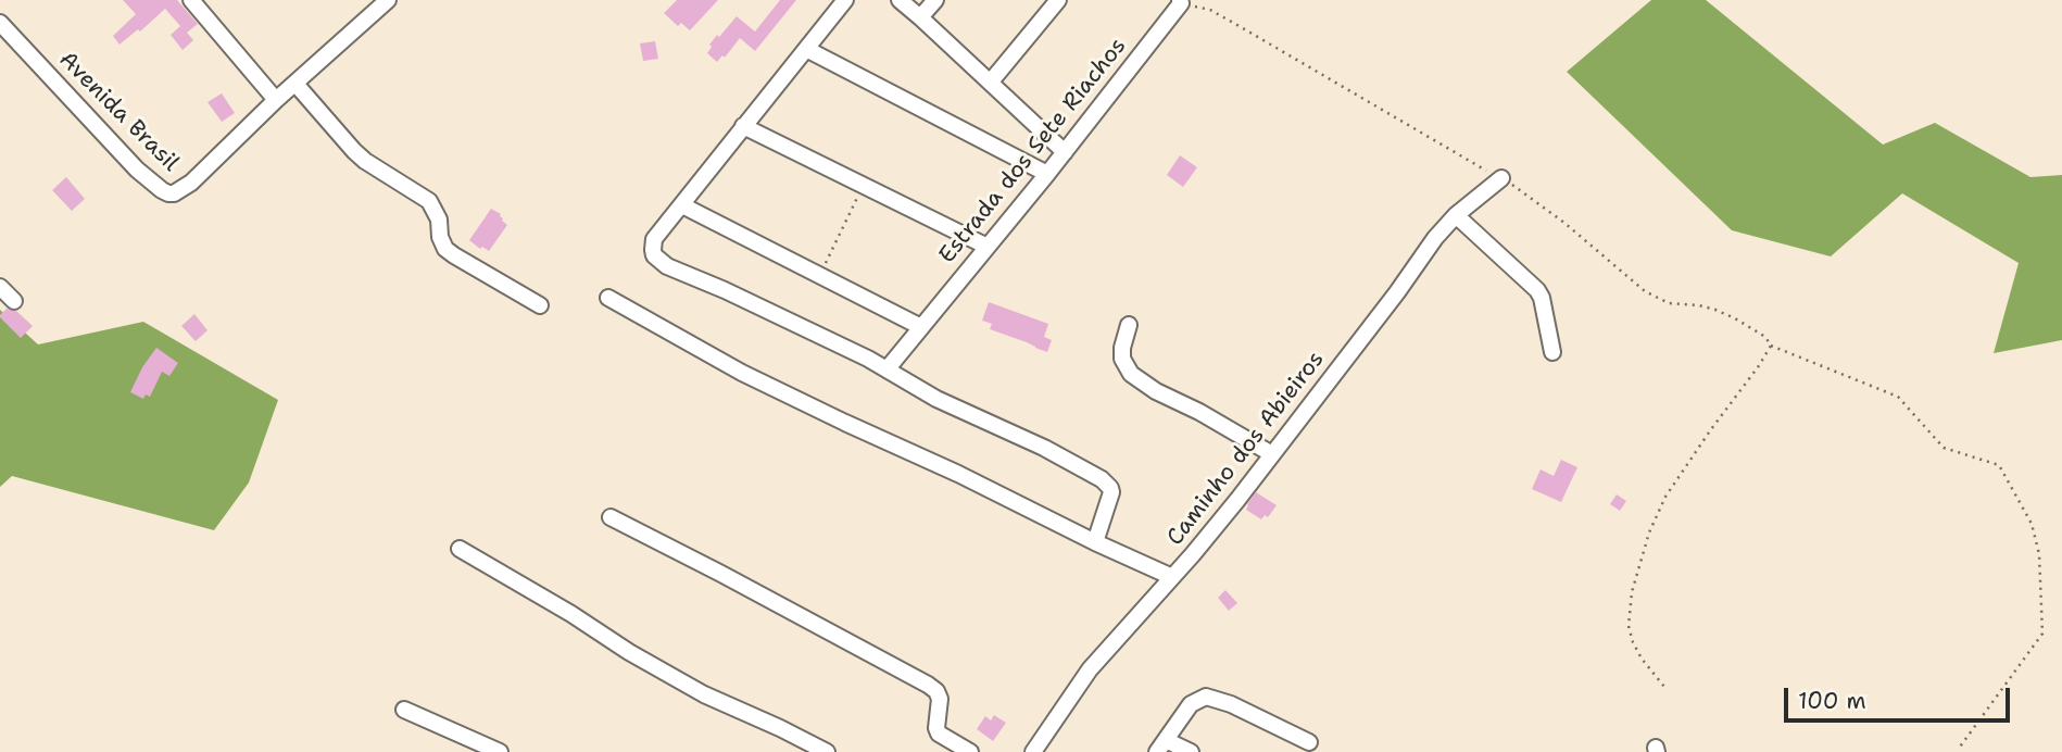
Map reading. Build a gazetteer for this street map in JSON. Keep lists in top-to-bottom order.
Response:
{
  "streets": {
    "street": ["Avenida Brasil", "Estrada dos Sete Riachos", "Caminho dos Abieiros"]
  },
  "scale_bar": "100 m"
}
